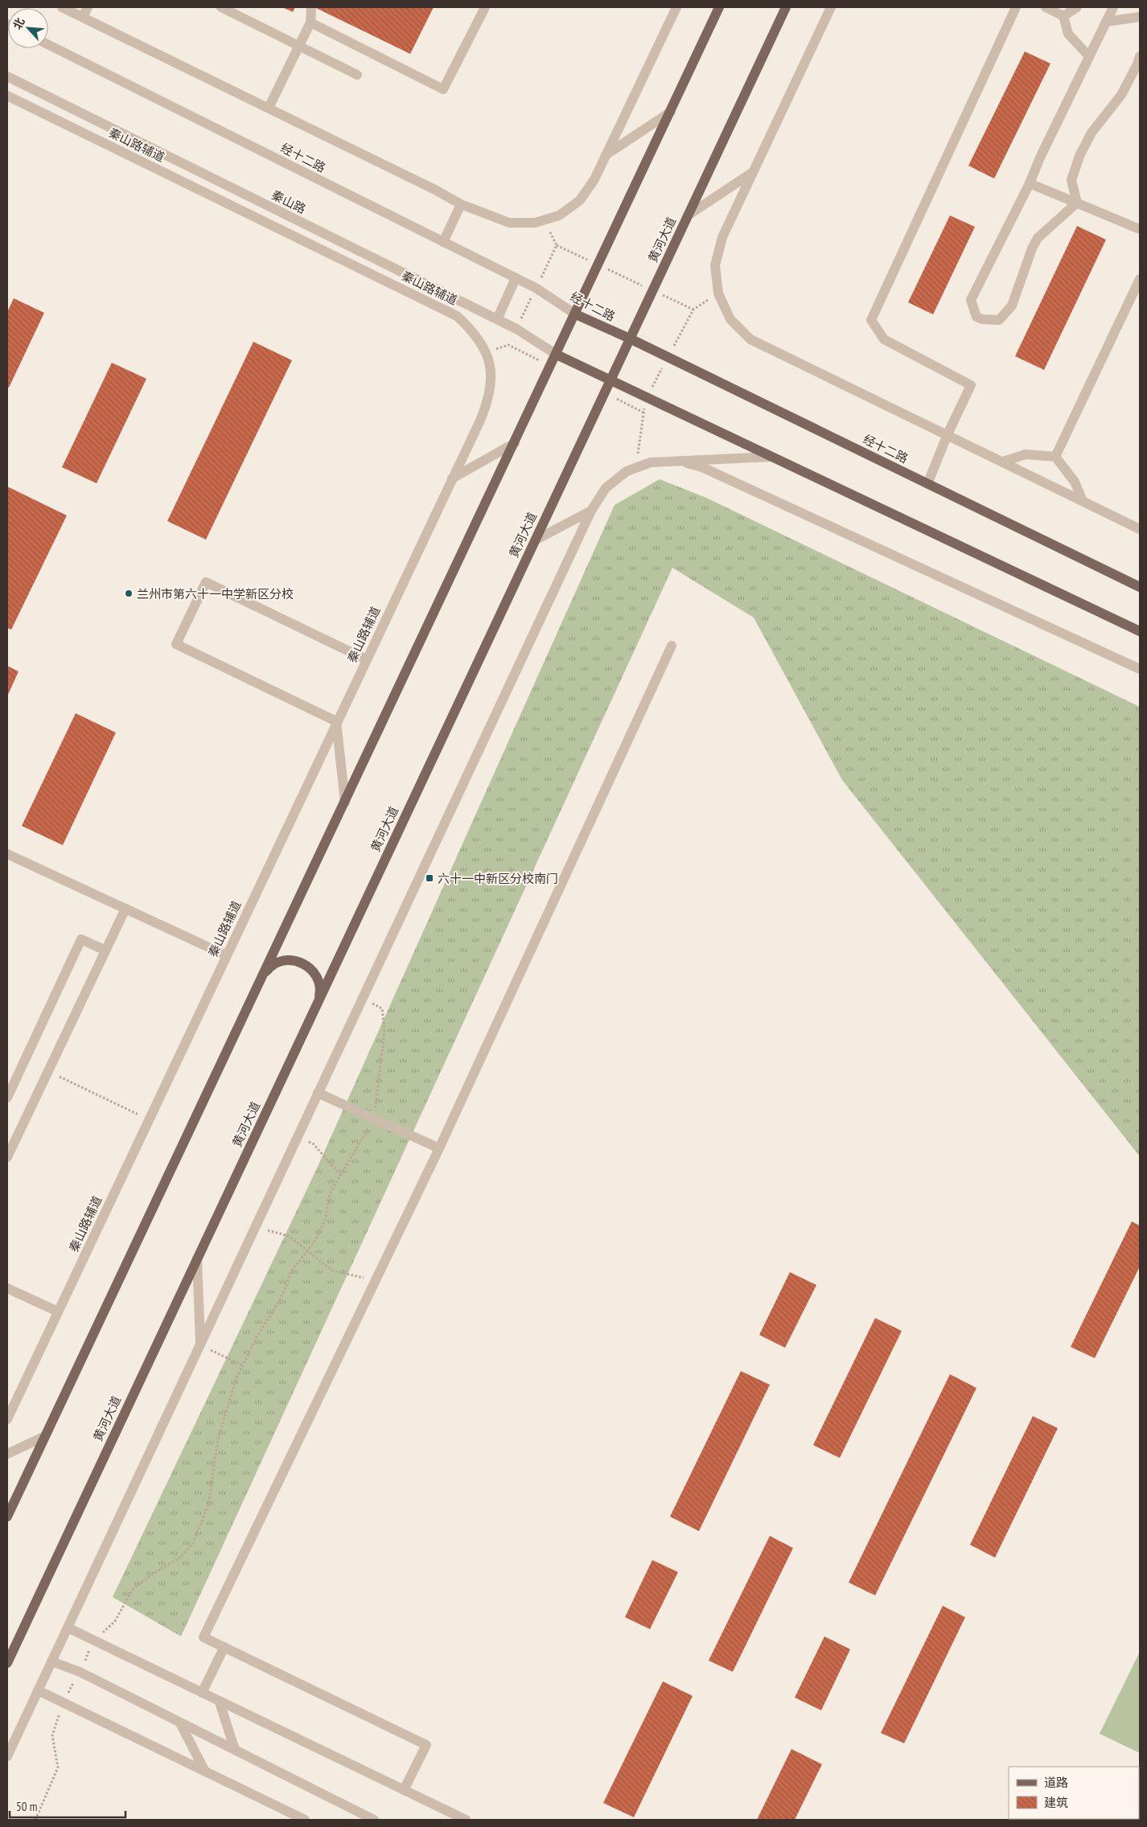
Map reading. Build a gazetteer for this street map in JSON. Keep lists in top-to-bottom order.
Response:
{
  "streets": {
    "main road": ["经十二路", "黄河大道"],
    "street": ["秦山路辅道", "秦山路"]
  },
  "crossings": [
    ["经十二路", "黄河大道"]
  ],
  "places": {
    "other": ["兰州市第六十一中学新区分校"],
    "transit": ["六十一中新区分校南门"]
  },
  "legend": ["道路", "建筑"],
  "scale_bar": "50 m",
  "north": "top left"
}
